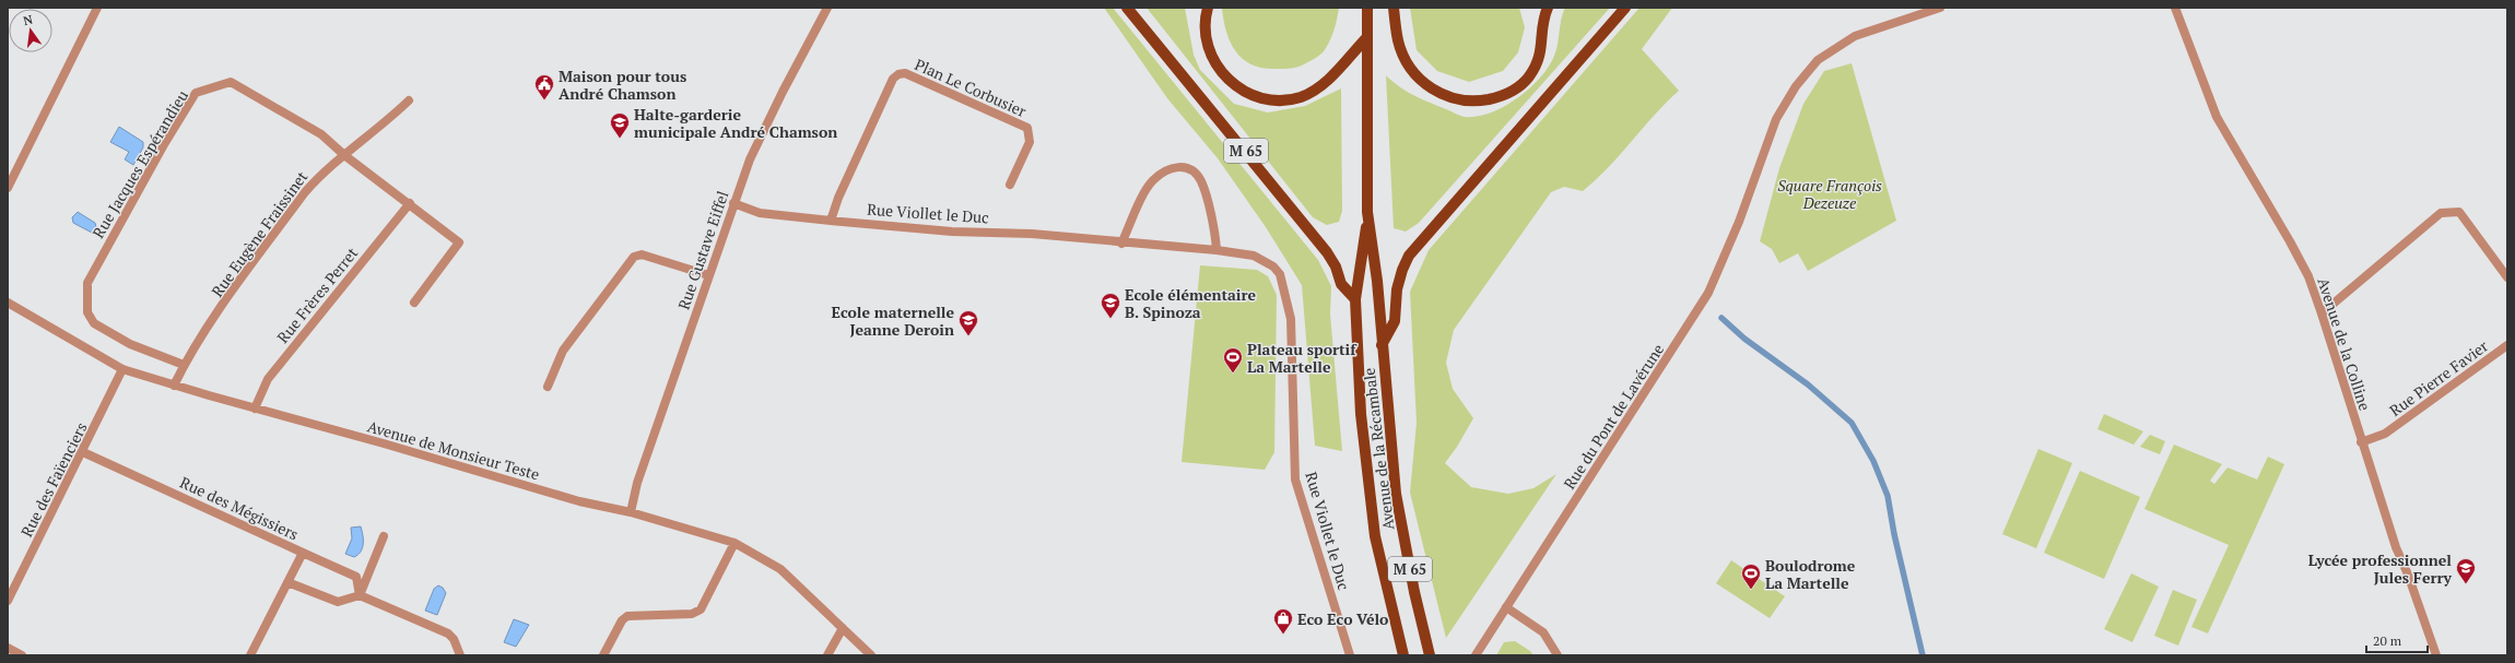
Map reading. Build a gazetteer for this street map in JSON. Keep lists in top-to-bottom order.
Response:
{
  "streets": {
    "main road": ["M 65", "Avenue de la Récambale"],
    "street": [
      "Plan Le Corbusier",
      "Rue Jacques Espérandieu",
      "Rue Viollet le Duc",
      "Rue Eugène Fraissinet",
      "Rue Gustave Eiffel",
      "Rue Frères Perret",
      "Avenue de la Colline",
      "Rue Pierre Favier",
      "Rue du Pont de Lavérune",
      "Avenue de Monsieur Teste",
      "Rue des Faïenciers",
      "Rue des Mégissiers"
    ]
  },
  "crossings": [
    ["Plan Le Corbusier", "Rue Viollet le Duc"],
    ["M 65", "Avenue de la Récambale"],
    ["Rue Jacques Espérandieu", "Rue Eugène Fraissinet"],
    ["Rue Jacques Espérandieu", "Rue Frères Perret"],
    ["Rue Viollet le Duc", "Rue Gustave Eiffel"],
    ["Rue Eugène Fraissinet", "Avenue de Monsieur Teste"],
    ["Rue Gustave Eiffel", "Avenue de Monsieur Teste"],
    ["Rue Frères Perret", "Avenue de Monsieur Teste"],
    ["Avenue de la Colline", "Rue Pierre Favier"],
    ["Avenue de Monsieur Teste", "Rue des Faïenciers"],
    ["Rue des Faïenciers", "Rue des Mégissiers"]
  ],
  "parks": ["Square François Dezeuze"],
  "places": {
    "public building": ["Maison pour tous André Chamson"],
    "school or university": [
      "Halte-garderie municipale André Chamson",
      "Ecole élémentaire B. Spinoza",
      "Ecole maternelle Jeanne Deroin",
      "Lycée professionnel Jules Ferry"
    ],
    "sports": ["Plateau sportif La Martelle", "Boulodrome La Martelle"],
    "shop": ["Eco Eco Vélo"]
  },
  "scale_bar": "20 m",
  "north": "top"
}
